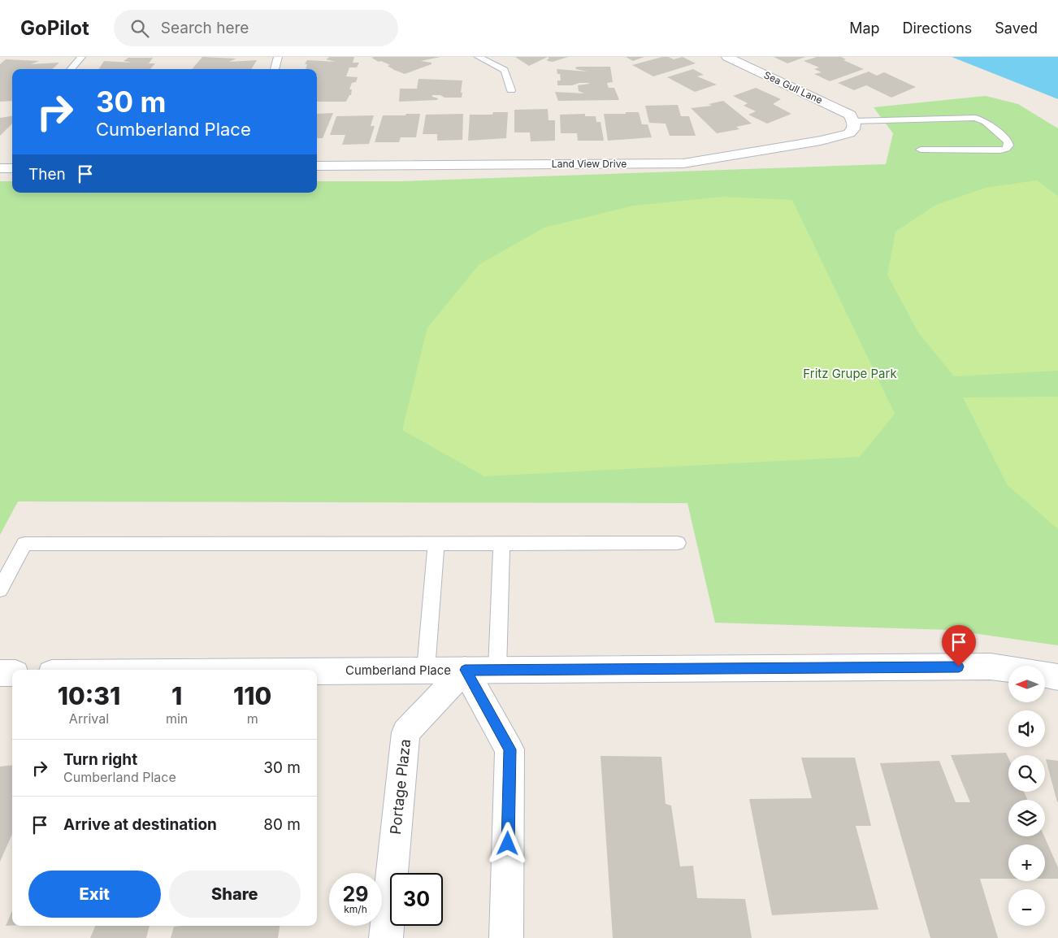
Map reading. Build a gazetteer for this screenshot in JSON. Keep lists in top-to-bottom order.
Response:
{
  "streets": {
    "street": [
      "Sea Gull Lane",
      "Land View Drive",
      "Cumberland Place",
      "Portage Plaza"
    ]
  },
  "crossings": [
    ["Sea Gull Lane", "Land View Drive"],
    ["Cumberland Place", "Portage Plaza"]
  ],
  "parks": ["Fritz Grupe Park"],
  "north": "left",
  "page": {
    "header": "GoPilot",
    "search": "Search here",
    "nav": ["Map", "Directions", "Saved"],
    "turn": ["30 m", "Cumberland Place"],
    "then": "Then",
    "map_buttons": ["+", "−"],
    "eta": [
      "10:31",
      "Arrival",
      "1",
      "min",
      "110",
      "m"
    ],
    "list": [
      {
        "name": "Turn right",
        "note": "Cumberland Place",
        "value": "30 m"
      },
      {
        "name": "Arrive at destination",
        "value": "80 m"
      }
    ],
    "buttons": ["Exit", "Share"],
    "speed": "29 km/h",
    "limit": "30"
  }
}
